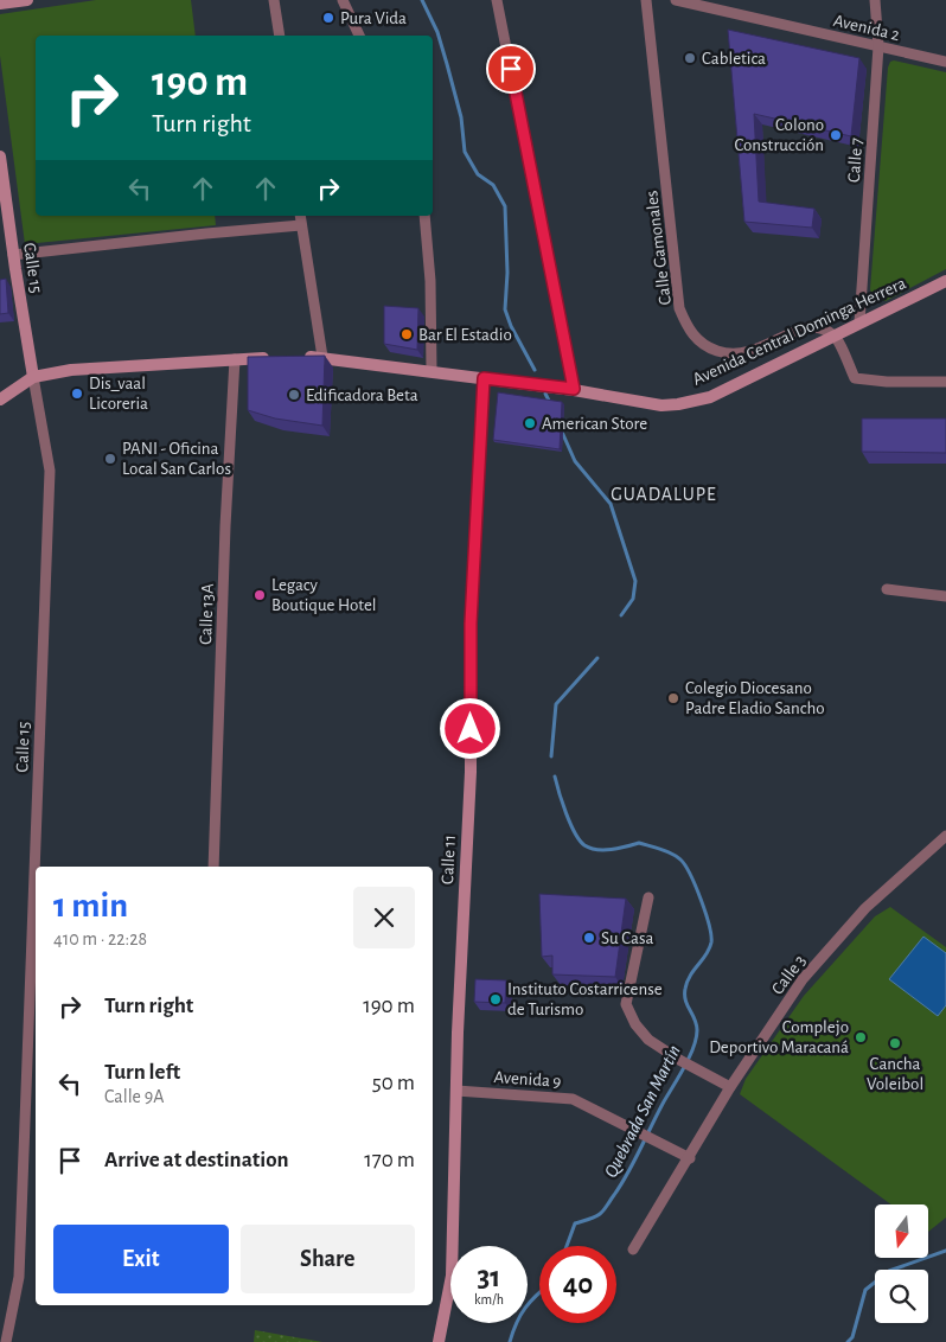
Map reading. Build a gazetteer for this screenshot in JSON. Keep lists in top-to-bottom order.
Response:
{
  "streets": {
    "street": [
      "Avenida 2",
      "Calle 7",
      "Calle Gamonales",
      "Calle 15",
      "Avenida Central Dominga Herrera",
      "Calle 13A",
      "Calle 11",
      "Calle 3",
      "Avenida 9"
    ]
  },
  "crossings": [
    ["Avenida 2", "Calle 7"],
    ["Calle 7", "Avenida Central Dominga Herrera"],
    ["Calle Gamonales", "Avenida Central Dominga Herrera"],
    ["Avenida Central Dominga Herrera", "Calle 11"],
    ["Calle 11", "Avenida 9"],
    ["Calle 3", "Avenida 9"]
  ],
  "districts": ["GUADALUPE"],
  "water": ["Quebrada San Martín"],
  "places": [
    "Pura Vida",
    "Cabletica",
    "Colono Construcción",
    "Bar El Estadio",
    "Dis_vaal Licoreria",
    "Edificadora Beta",
    "American Store",
    "PANI - Oficina Local San Carlos",
    "Legacy Boutique Hotel",
    "Colegio Diocesano Padre Eladio Sancho",
    "Su Casa",
    "Instituto Costarricense de Turismo",
    "Complejo Deportivo Maracaná",
    "Cancha Voleibol"
  ],
  "north": "bottom",
  "page": {
    "turn": ["190 m", "Turn right"],
    "heading": ["1 min", "410 m · 22:28"],
    "list": [
      {
        "name": "Turn right",
        "value": "190 m"
      },
      {
        "name": "Turn left",
        "note": "Calle 9A",
        "value": "50 m"
      },
      {
        "name": "Arrive at destination",
        "value": "170 m"
      }
    ],
    "buttons": ["Exit", "Share"],
    "speed": "31 km/h",
    "limit": "40"
  }
}
